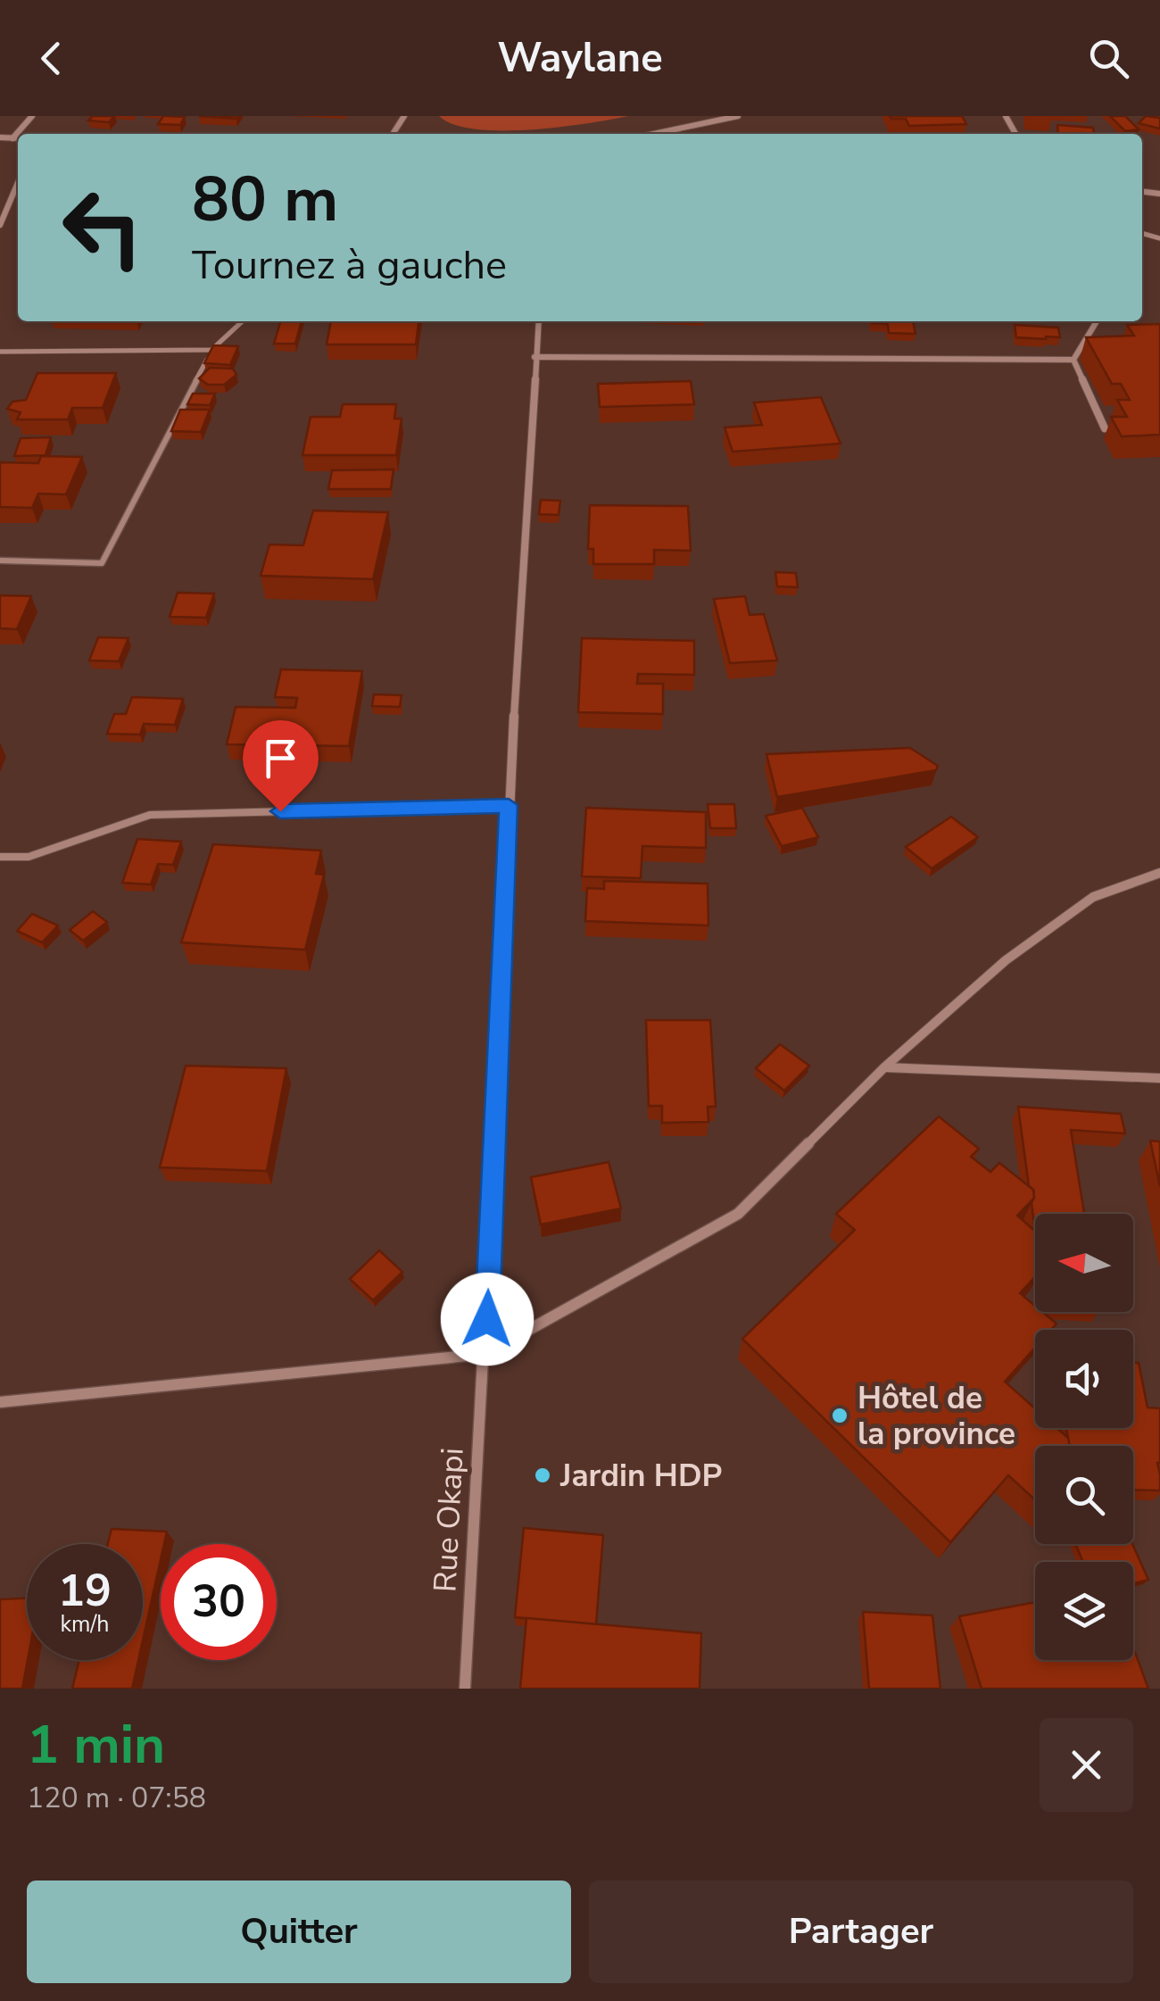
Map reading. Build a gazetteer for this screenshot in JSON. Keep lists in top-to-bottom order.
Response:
{
  "streets": {
    "street": ["Rue Okapi"]
  },
  "places": ["Hôtel de la province", "Jardin HDP"],
  "north": "left",
  "page": {
    "header": "Waylane",
    "turn": ["80 m", "Tournez à gauche"],
    "speed": "19 km/h",
    "limit": "30",
    "heading": ["1 min", "120 m · 07:58"],
    "buttons": ["Quitter", "Partager"]
  }
}
